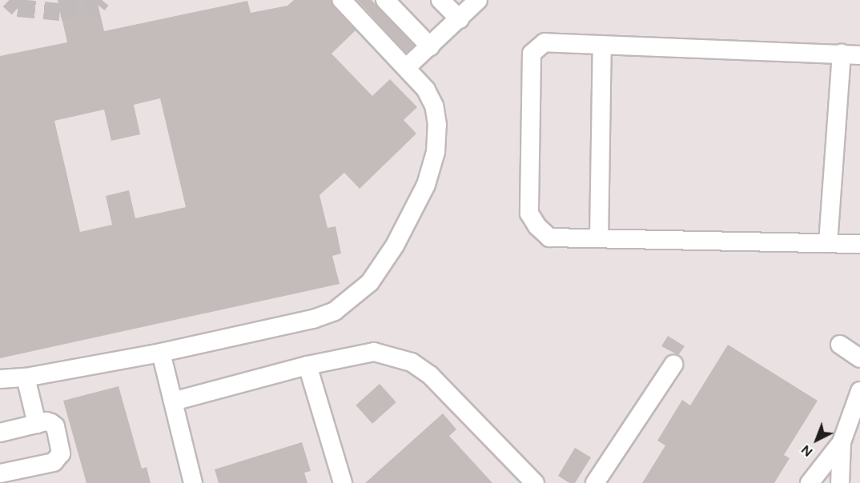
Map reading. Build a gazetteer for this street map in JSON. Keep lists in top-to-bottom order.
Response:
{
  "north": "bottom left"
}
